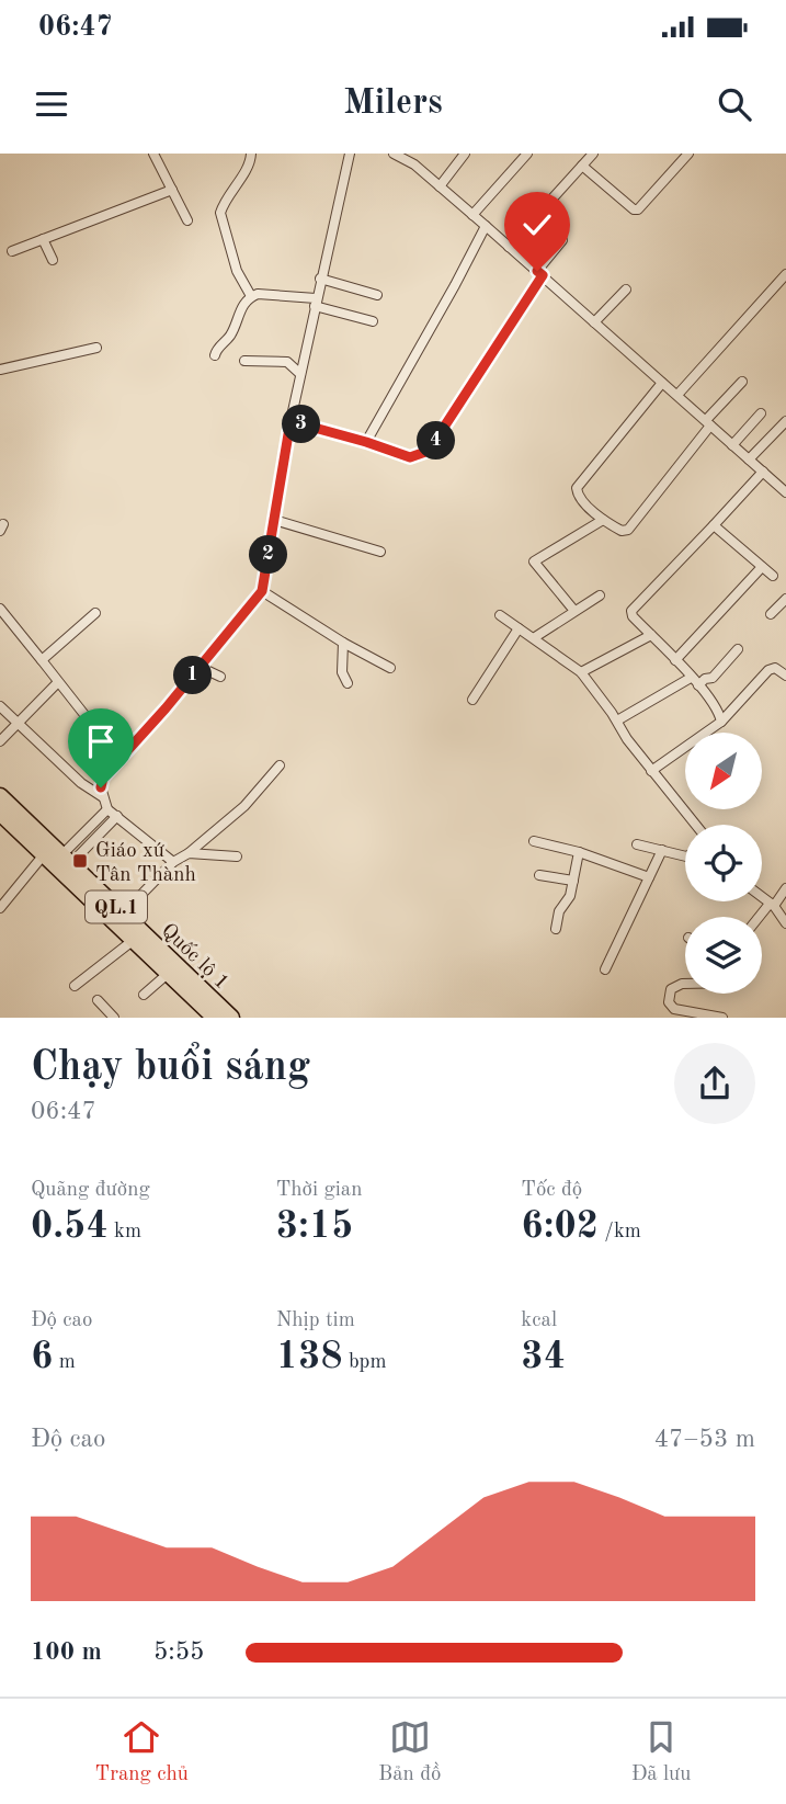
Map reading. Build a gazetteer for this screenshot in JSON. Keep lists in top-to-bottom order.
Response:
{
  "streets": {
    "highway": ["QL.1", "Quốc lộ 1"]
  },
  "places": {
    "transit": ["Giáo xứ Tân Thành"]
  },
  "north": "bottom left",
  "page": {
    "status": "06:47",
    "header": "Milers",
    "pins": [
      "3",
      "4",
      "2",
      "1"
    ],
    "heading": ["Chạy buổi sáng", "06:47"],
    "stats": [
      ["Quãng đường", "0.54 km"],
      ["Thời gian", "3:15"],
      ["Tốc độ", "6:02 /km"],
      ["Độ cao", "6 m"],
      ["Nhịp tim", "138 bpm"],
      ["kcal", "34"]
    ],
    "chart": ["Độ cao", "47–53 m"],
    "list": [
      {
        "name": "100 m",
        "note": "5:55"
      }
    ],
    "tabs": ["Trang chủ", "Bản đồ", "Đã lưu"]
  }
}
